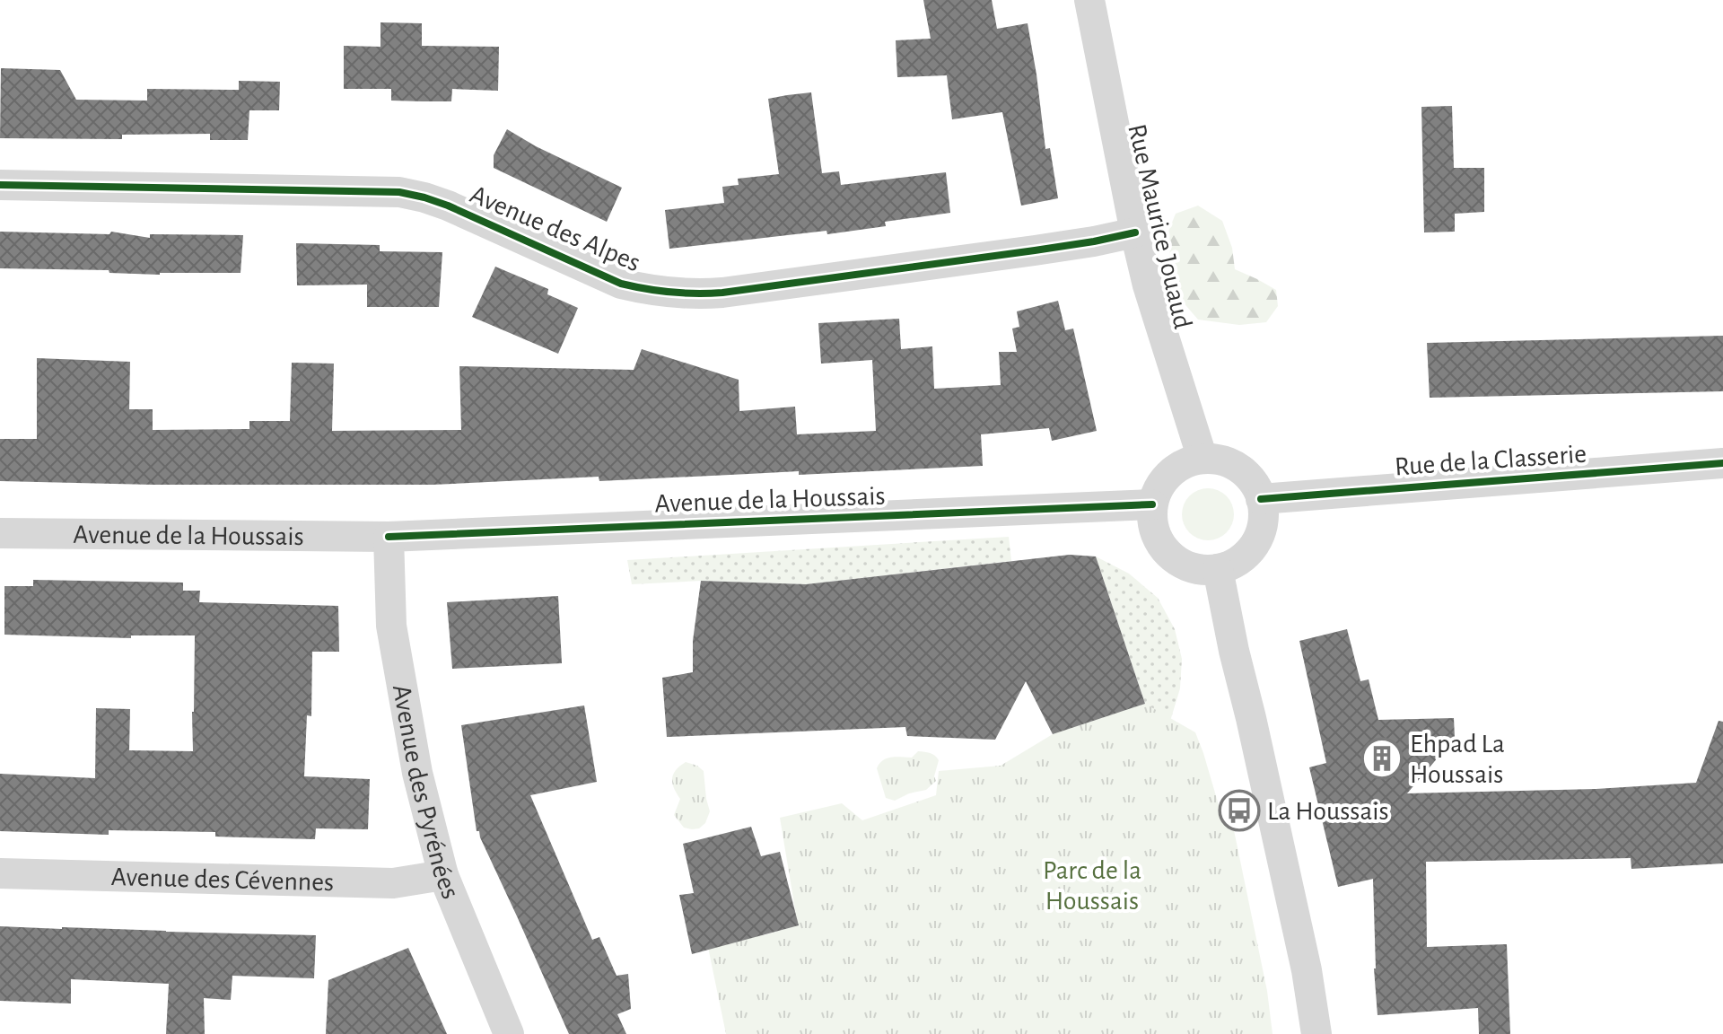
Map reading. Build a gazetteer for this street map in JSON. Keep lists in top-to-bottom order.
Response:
{
  "streets": {
    "street": [
      "Rue Maurice Jouaud",
      "Avenue des Alpes",
      "Rue de la Classerie",
      "Avenue de la Houssais",
      "Avenue des Pyrénées",
      "Avenue des Cévennes"
    ]
  },
  "crossings": [
    ["Rue Maurice Jouaud", "Avenue des Alpes"],
    ["Rue Maurice Jouaud", "Rue de la Classerie"],
    ["Rue Maurice Jouaud", "Avenue de la Houssais"],
    ["Rue de la Classerie", "Avenue de la Houssais"],
    ["Avenue de la Houssais", "Avenue des Pyrénées"],
    ["Avenue des Pyrénées", "Avenue des Cévennes"]
  ],
  "parks": ["Parc de la Houssais"],
  "places": {
    "building": ["Ehpad La Houssais"],
    "bus stop": ["La Houssais"]
  }
}
